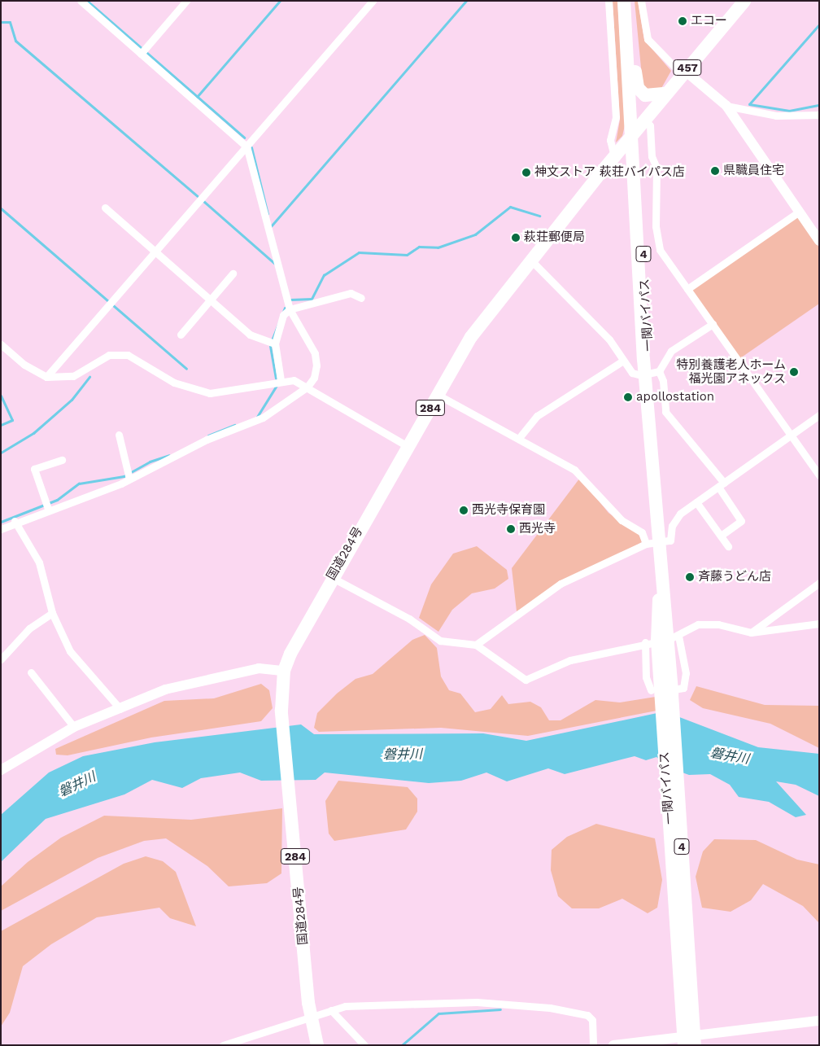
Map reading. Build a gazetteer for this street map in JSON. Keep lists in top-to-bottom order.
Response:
{
  "streets": {
    "highway": [
      "457",
      "4",
      "一関バイパス",
      "284",
      "国道284号"
    ]
  },
  "crossings": [
    ["457", "一関バイパス"],
    ["457", "国道284号"],
    ["一関バイパス", "国道284号"]
  ],
  "water": ["磐井川"],
  "places": [
    "エコー",
    "県職員住宅",
    "神文ストア 萩荘バイパス店",
    "萩荘郵便局",
    "特別養護老人ホーム 福光園アネックス",
    "apollostation",
    "西光寺保育園",
    "西光寺",
    "斉藤うどん店"
  ]
}
